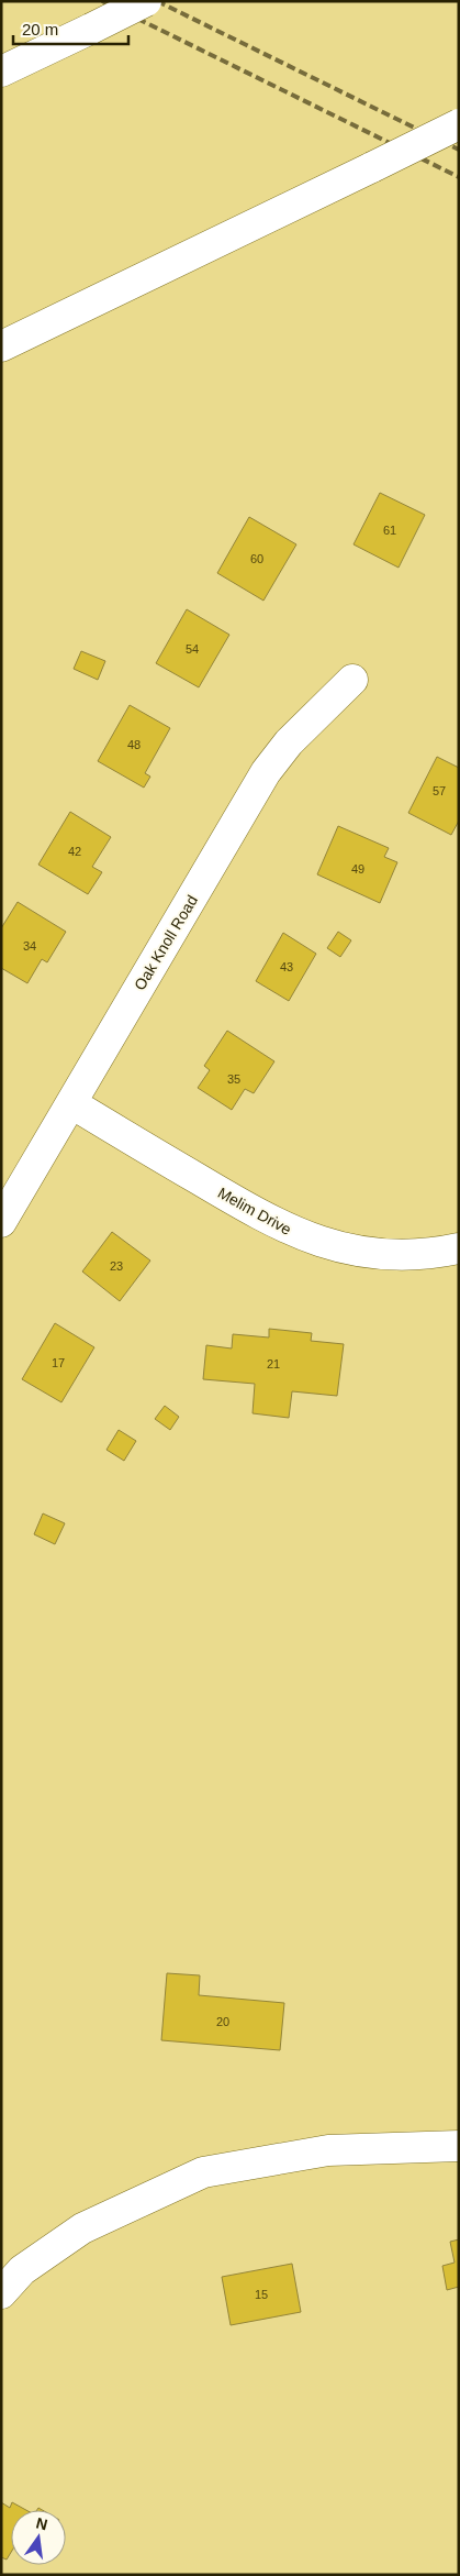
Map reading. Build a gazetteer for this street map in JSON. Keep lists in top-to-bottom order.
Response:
{
  "streets": {
    "main road": ["Oak Knoll Road", "Melim Drive"]
  },
  "crossings": [
    ["Oak Knoll Road", "Melim Drive"]
  ],
  "house_numbers": [
    "61",
    "60",
    "54",
    "48",
    "57",
    "42",
    "49",
    "34",
    "43",
    "35",
    "23",
    "17",
    "21",
    "20",
    "15"
  ],
  "scale_bar": "20 m",
  "north": "top"
}
